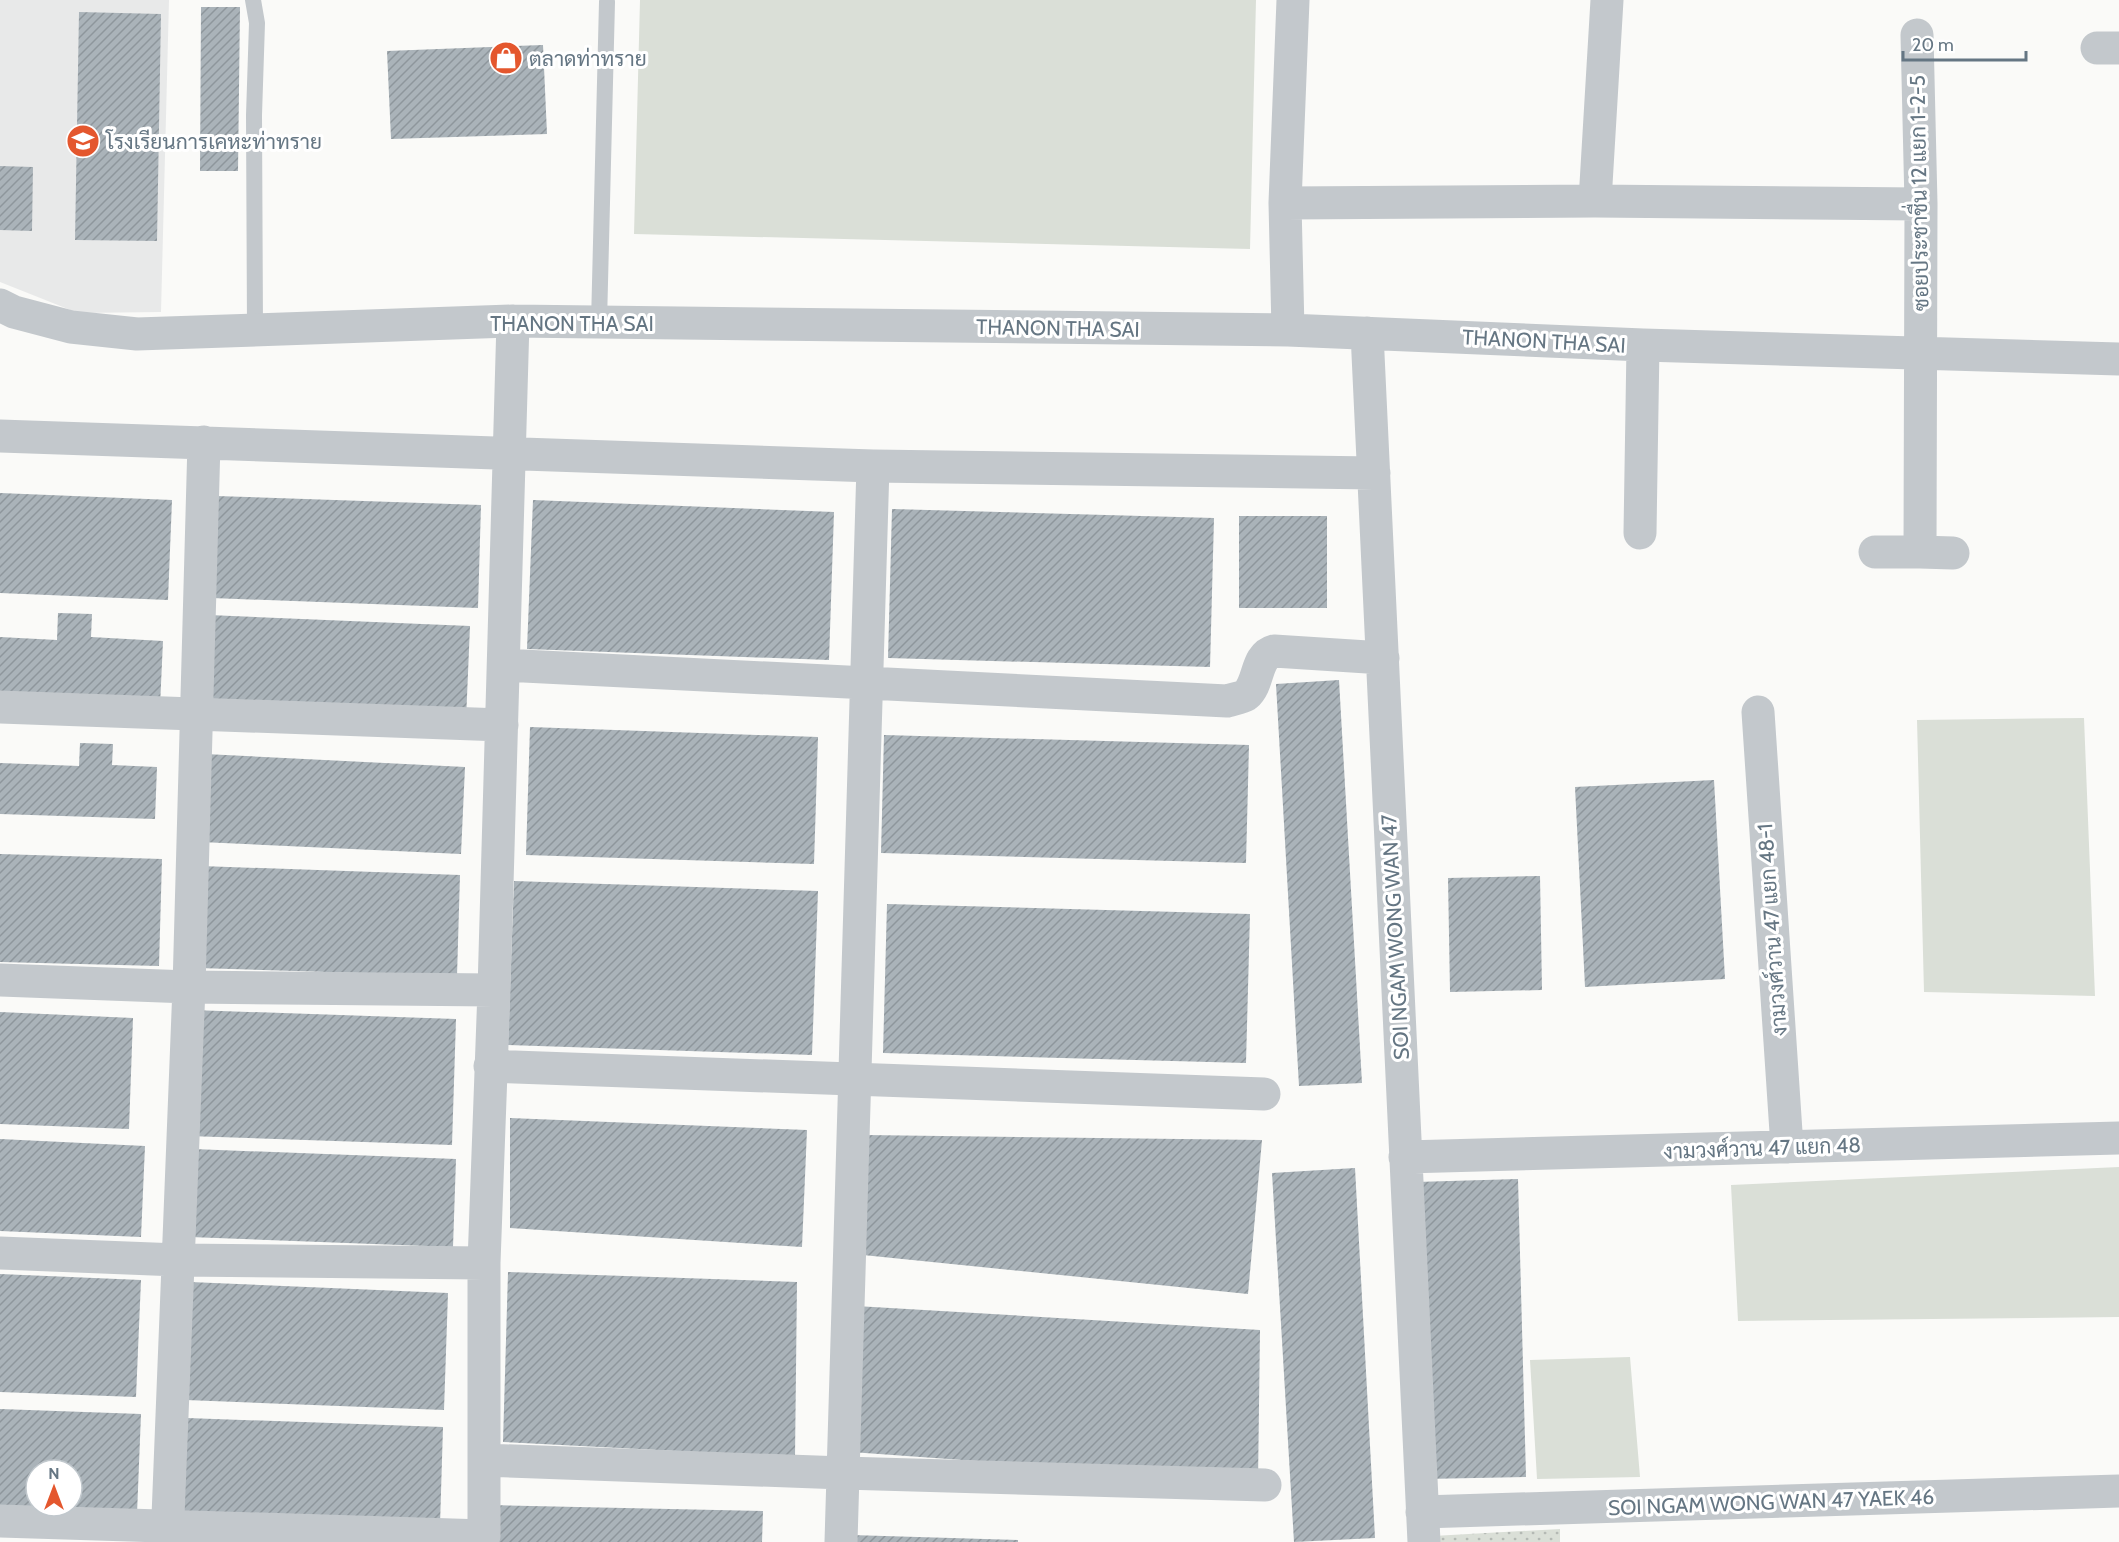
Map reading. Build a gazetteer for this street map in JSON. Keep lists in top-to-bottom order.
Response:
{
  "streets": {
    "street": [
      "ซอยประชาชื่น 12 แยก 1-2-5",
      "THANON THA SAI",
      "งามวงศ์วาน 47 แยก 48-1",
      "SOI NGAM WONG WAN 47",
      "งามวงศ์วาน 47 แยก 48",
      "SOI NGAM WONG WAN 47 YAEK 46"
    ]
  },
  "crossings": [
    ["ซอยประชาชื่น 12 แยก 1-2-5", "THANON THA SAI"],
    ["THANON THA SAI", "SOI NGAM WONG WAN 47"],
    ["งามวงศ์วาน 47 แยก 48-1", "งามวงศ์วาน 47 แยก 48"],
    ["SOI NGAM WONG WAN 47", "งามวงศ์วาน 47 แยก 48"],
    ["SOI NGAM WONG WAN 47", "SOI NGAM WONG WAN 47 YAEK 46"]
  ],
  "places": {
    "shop": ["ตลาดท่าทราย"],
    "school or university": ["โรงเรียนการเคหะท่าทราย"]
  },
  "scale_bar": "20 m",
  "north": "top"
}
